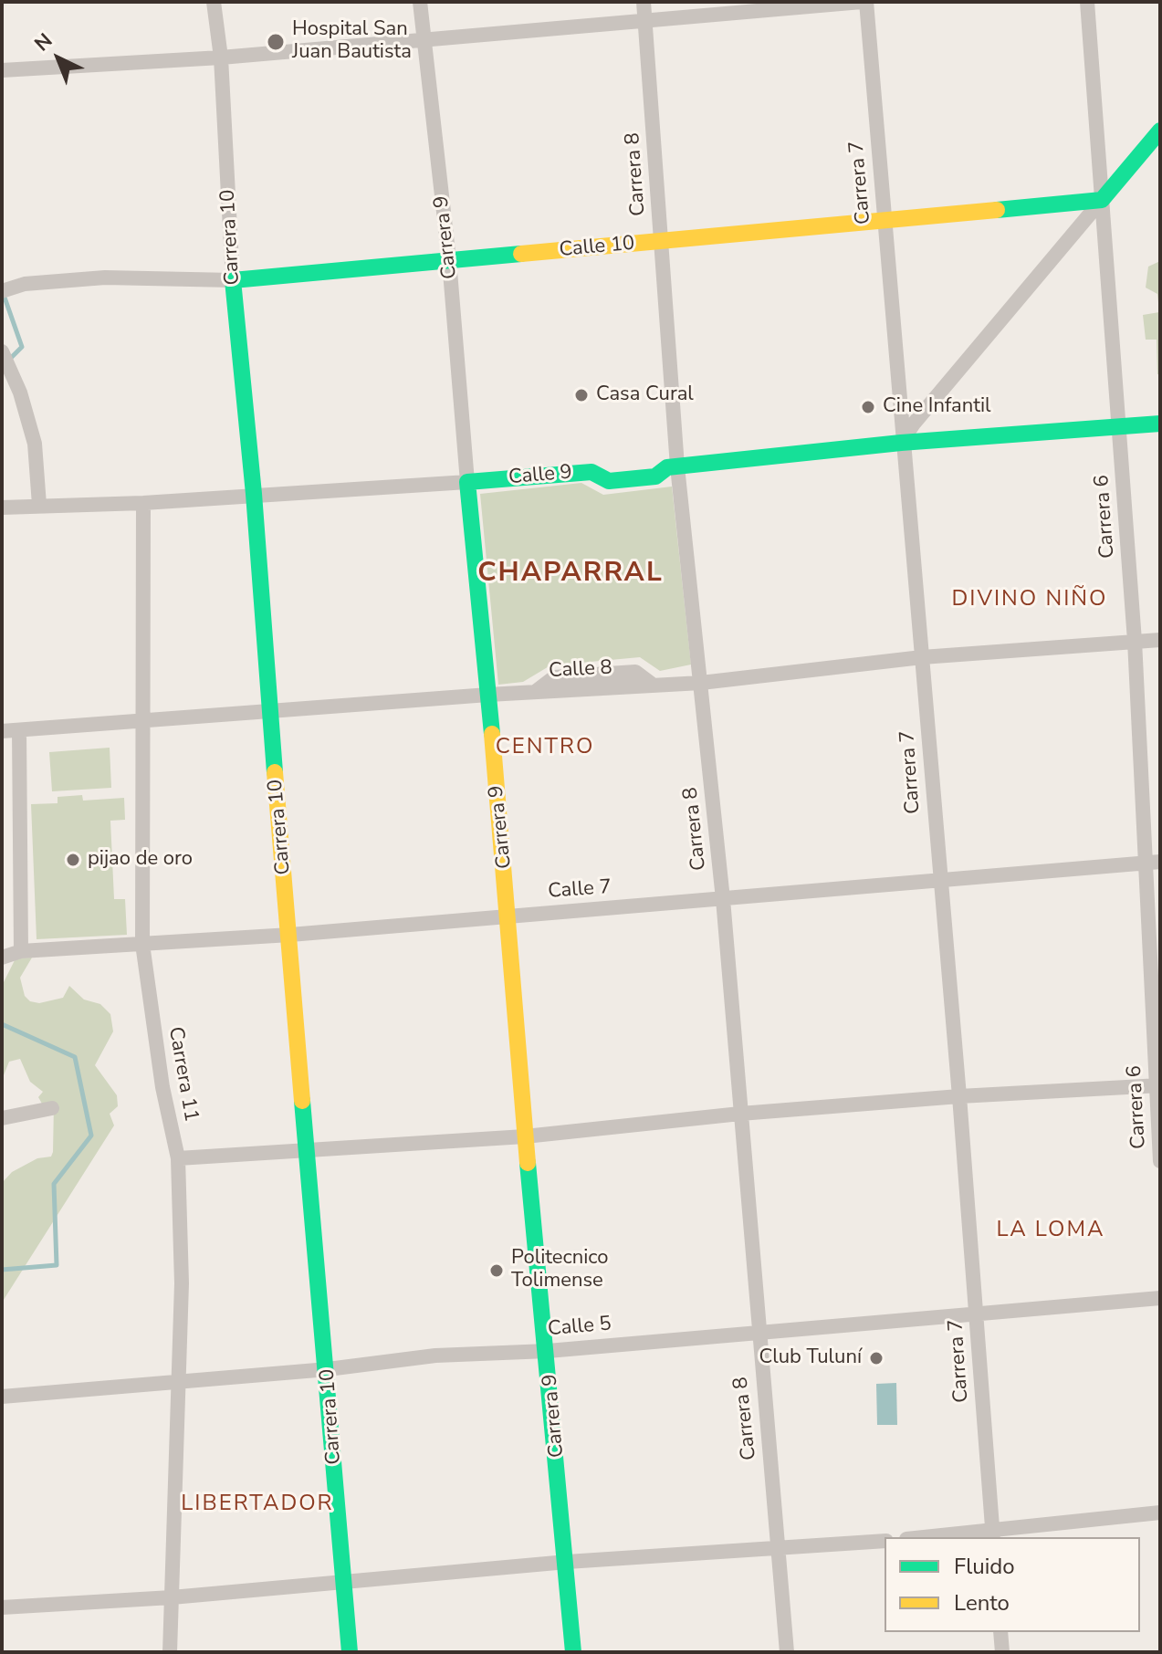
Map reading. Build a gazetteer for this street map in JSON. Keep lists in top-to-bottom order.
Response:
{
  "streets": {
    "main road": [
      "Carrera 10",
      "Carrera 9",
      "Calle 10",
      "Calle 9"
    ],
    "street": [
      "Carrera 8",
      "Carrera 7",
      "Carrera 6",
      "Calle 8",
      "Calle 7",
      "Carrera 11",
      "Calle 5"
    ]
  },
  "crossings": [
    ["Carrera 8", "Calle 10"],
    ["Carrera 8", "Calle 9"],
    ["Carrera 8", "Calle 8"],
    ["Carrera 8", "Calle 7"],
    ["Carrera 8", "Calle 5"],
    ["Carrera 7", "Calle 10"],
    ["Carrera 7", "Calle 9"],
    ["Carrera 7", "Calle 8"],
    ["Carrera 7", "Calle 7"],
    ["Carrera 7", "Calle 5"],
    ["Carrera 10", "Calle 10"],
    ["Carrera 10", "Calle 9"],
    ["Carrera 10", "Calle 8"],
    ["Carrera 10", "Calle 7"],
    ["Carrera 10", "Calle 5"],
    ["Carrera 9", "Calle 10"],
    ["Carrera 9", "Calle 9"],
    ["Carrera 9", "Calle 8"],
    ["Carrera 9", "Calle 7"],
    ["Carrera 9", "Calle 5"],
    ["Calle 10", "Carrera 6"],
    ["Calle 9", "Carrera 6"],
    ["Calle 9", "Carrera 11"],
    ["Carrera 6", "Calle 8"],
    ["Carrera 6", "Calle 7"],
    ["Calle 8", "Carrera 11"],
    ["Calle 7", "Carrera 11"],
    ["Carrera 11", "Calle 5"]
  ],
  "districts": [
    "CHAPARRAL",
    "DIVINO NIÑO",
    "CENTRO",
    "LA LOMA",
    "LIBERTADOR"
  ],
  "places": [
    "Hospital San Juan Bautista",
    "Casa Cural",
    "Cine Infantil",
    "pijao de oro",
    "Politecnico Tolimense",
    "Club Tuluní"
  ],
  "legend": ["Fluido", "Lento"],
  "north": "top left"
}
